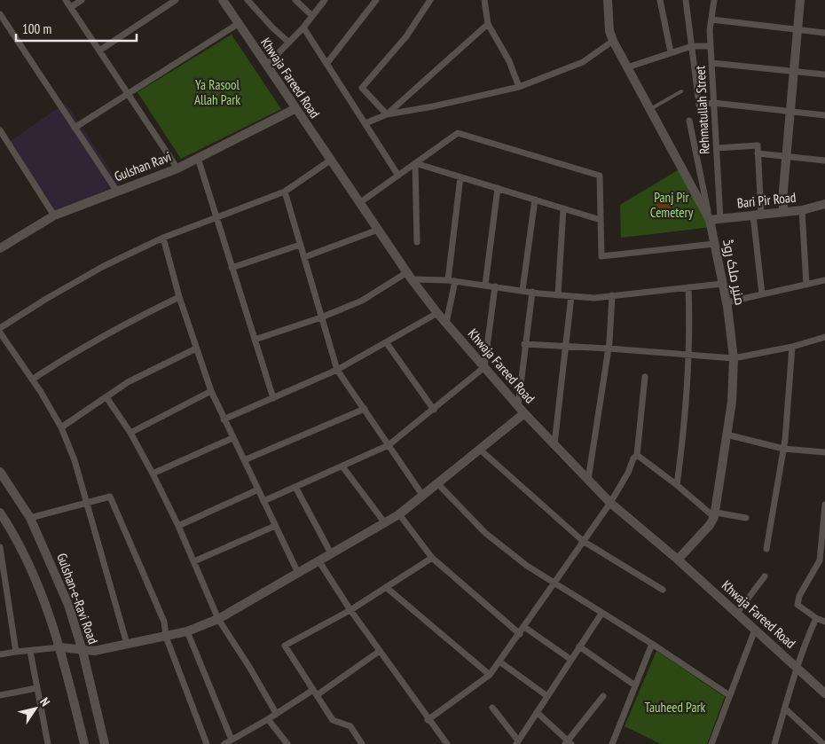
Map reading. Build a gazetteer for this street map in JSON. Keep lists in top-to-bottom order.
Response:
{
  "streets": {
    "street": [
      "Khwaja Fareed Road",
      "Rehmatullah Street",
      "Gulshan Ravi",
      "Bari Pir Road",
      "منیر ملک روڈ",
      "Gulshan-e-Ravi Road"
    ]
  },
  "crossings": [
    ["Khwaja Fareed Road", "Gulshan Ravi"],
    ["Rehmatullah Street", "Bari Pir Road"],
    ["Bari Pir Road", "منیر ملک روڈ"]
  ],
  "parks": ["Ya Rasool Allah Park", "Panj Pir Cemetery", "Tauheed Park"],
  "scale_bar": "100 m",
  "north": "top right"
}
